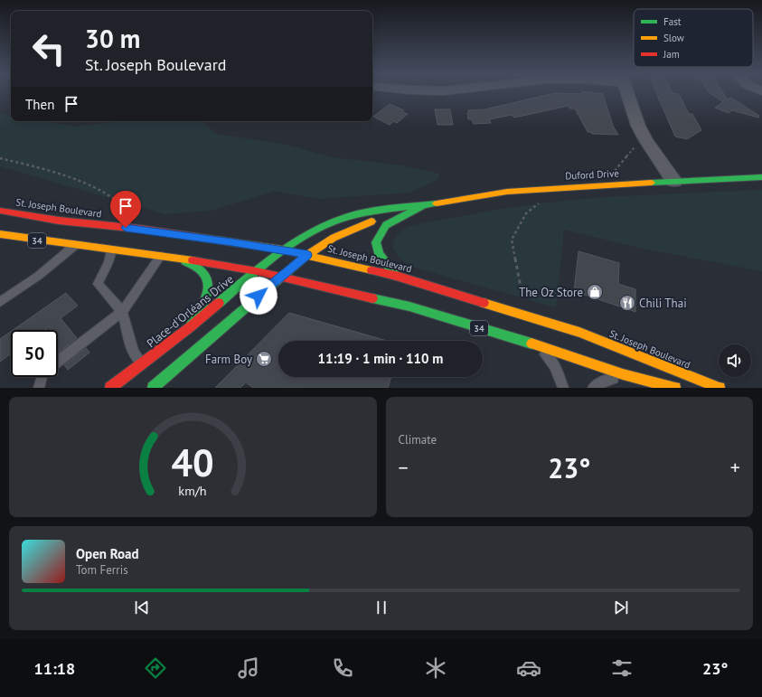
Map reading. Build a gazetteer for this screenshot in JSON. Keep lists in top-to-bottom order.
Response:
{
  "streets": {
    "main road": [
      "Duford Drive",
      "St. Joseph Boulevard",
      "34",
      "Place-d'Orléans Drive"
    ]
  },
  "crossings": [
    ["Duford Drive", "St. Joseph Boulevard"],
    ["Duford Drive", "Place-d'Orléans Drive"],
    ["St. Joseph Boulevard", "Place-d'Orléans Drive"],
    ["34", "Place-d'Orléans Drive"]
  ],
  "places": {
    "shop": ["The Oz Store"],
    "restaurant": ["Chili Thai"],
    "supermarket": ["Farm Boy"]
  },
  "legend": ["Fast", "Slow", "Jam"],
  "page": {
    "turn": ["30 m", "St. Joseph Boulevard"],
    "then": "Then",
    "limit": "50",
    "trip": "11:19 · 1 min · 110 m",
    "tile": "Climate",
    "heat": ["−", "23°", "+"],
    "song": ["Open Road", "Tom Ferris"],
    "tabs": ["11:18", "23°"],
    "gauge": ["40", "km/h"]
  }
}
